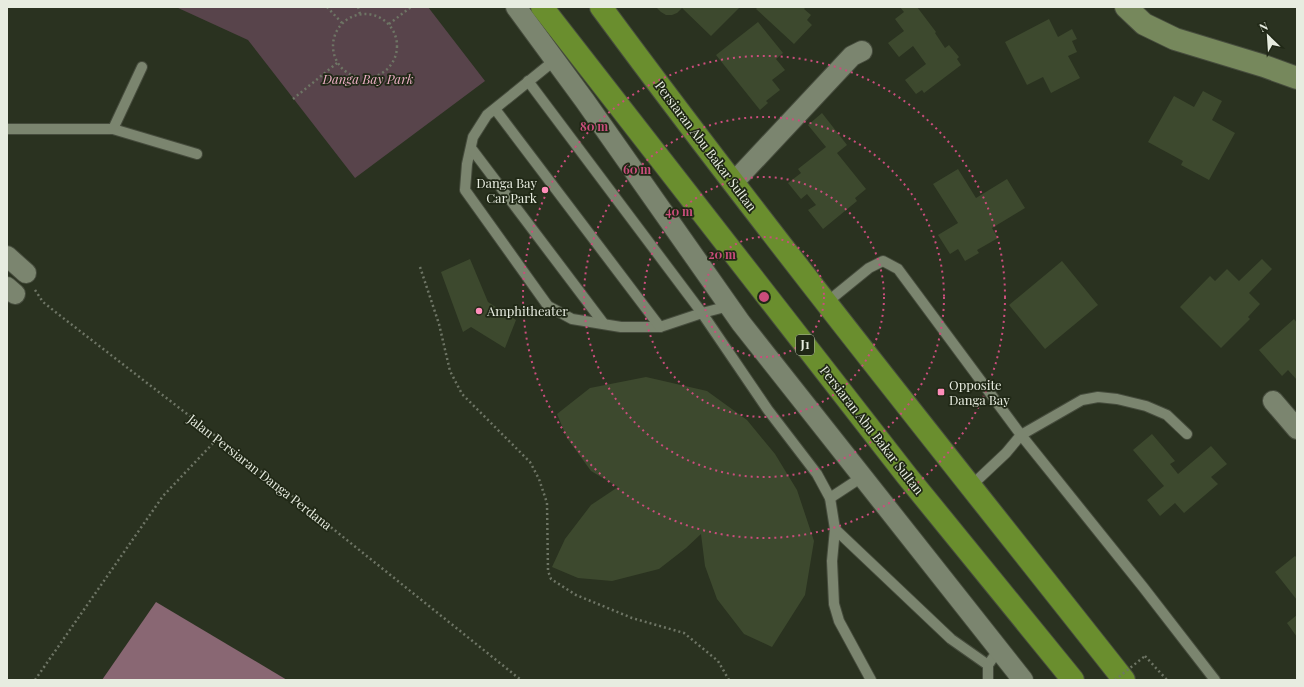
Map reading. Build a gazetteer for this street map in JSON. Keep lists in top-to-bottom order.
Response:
{
  "streets": {
    "highway": ["Persiaran Abu Bakar Sultan", "J1"],
    "path": ["Jalan Persiaran Danga Perdana"]
  },
  "parks": ["Danga Bay Park"],
  "places": {
    "other": ["Danga Bay Car Park", "Amphitheater"],
    "transit": ["Opposite Danga Bay"]
  },
  "north": "top left",
  "rings": [
    "80 m",
    "60 m",
    "40 m",
    "20 m"
  ]
}
